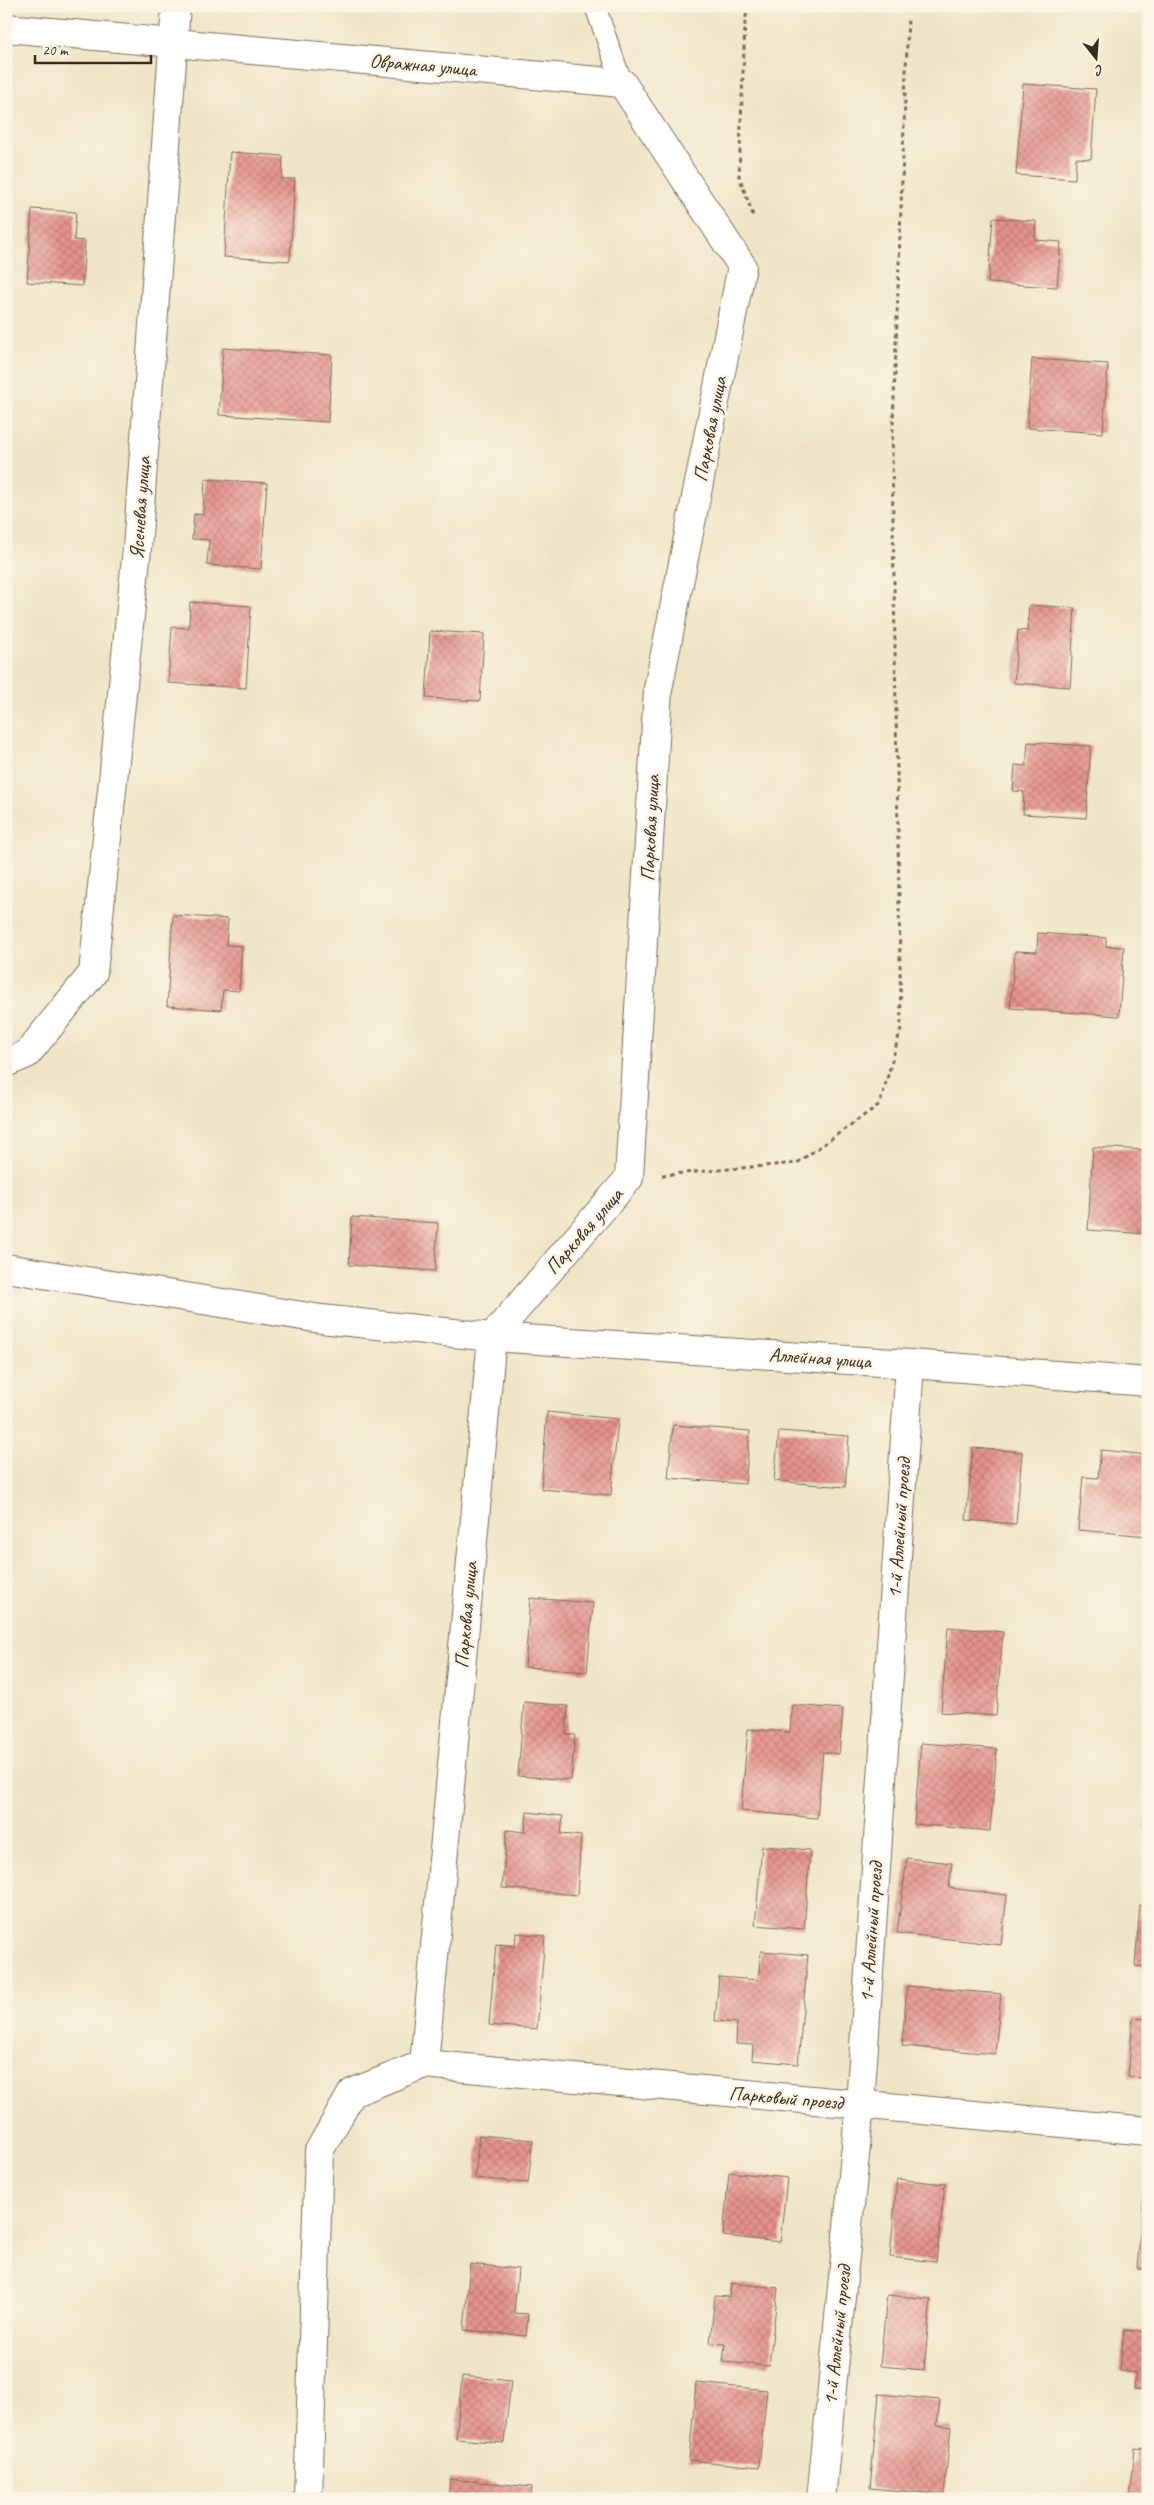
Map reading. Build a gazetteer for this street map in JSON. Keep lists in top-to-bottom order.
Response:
{
  "streets": {
    "street": [
      "Овражная улица",
      "Парковая улица",
      "Ясеневая улица",
      "Аллейная улица",
      "1-й Аллейный проезд",
      "Парковый проезд"
    ]
  },
  "crossings": [
    ["Овражная улица", "Ясеневая улица"],
    ["Парковая улица", "Аллейная улица"],
    ["Парковая улица", "Парковый проезд"],
    ["Аллейная улица", "1-й Аллейный проезд"],
    ["1-й Аллейный проезд", "Парковый проезд"]
  ],
  "scale_bar": "20 m",
  "north": "bottom"
}
